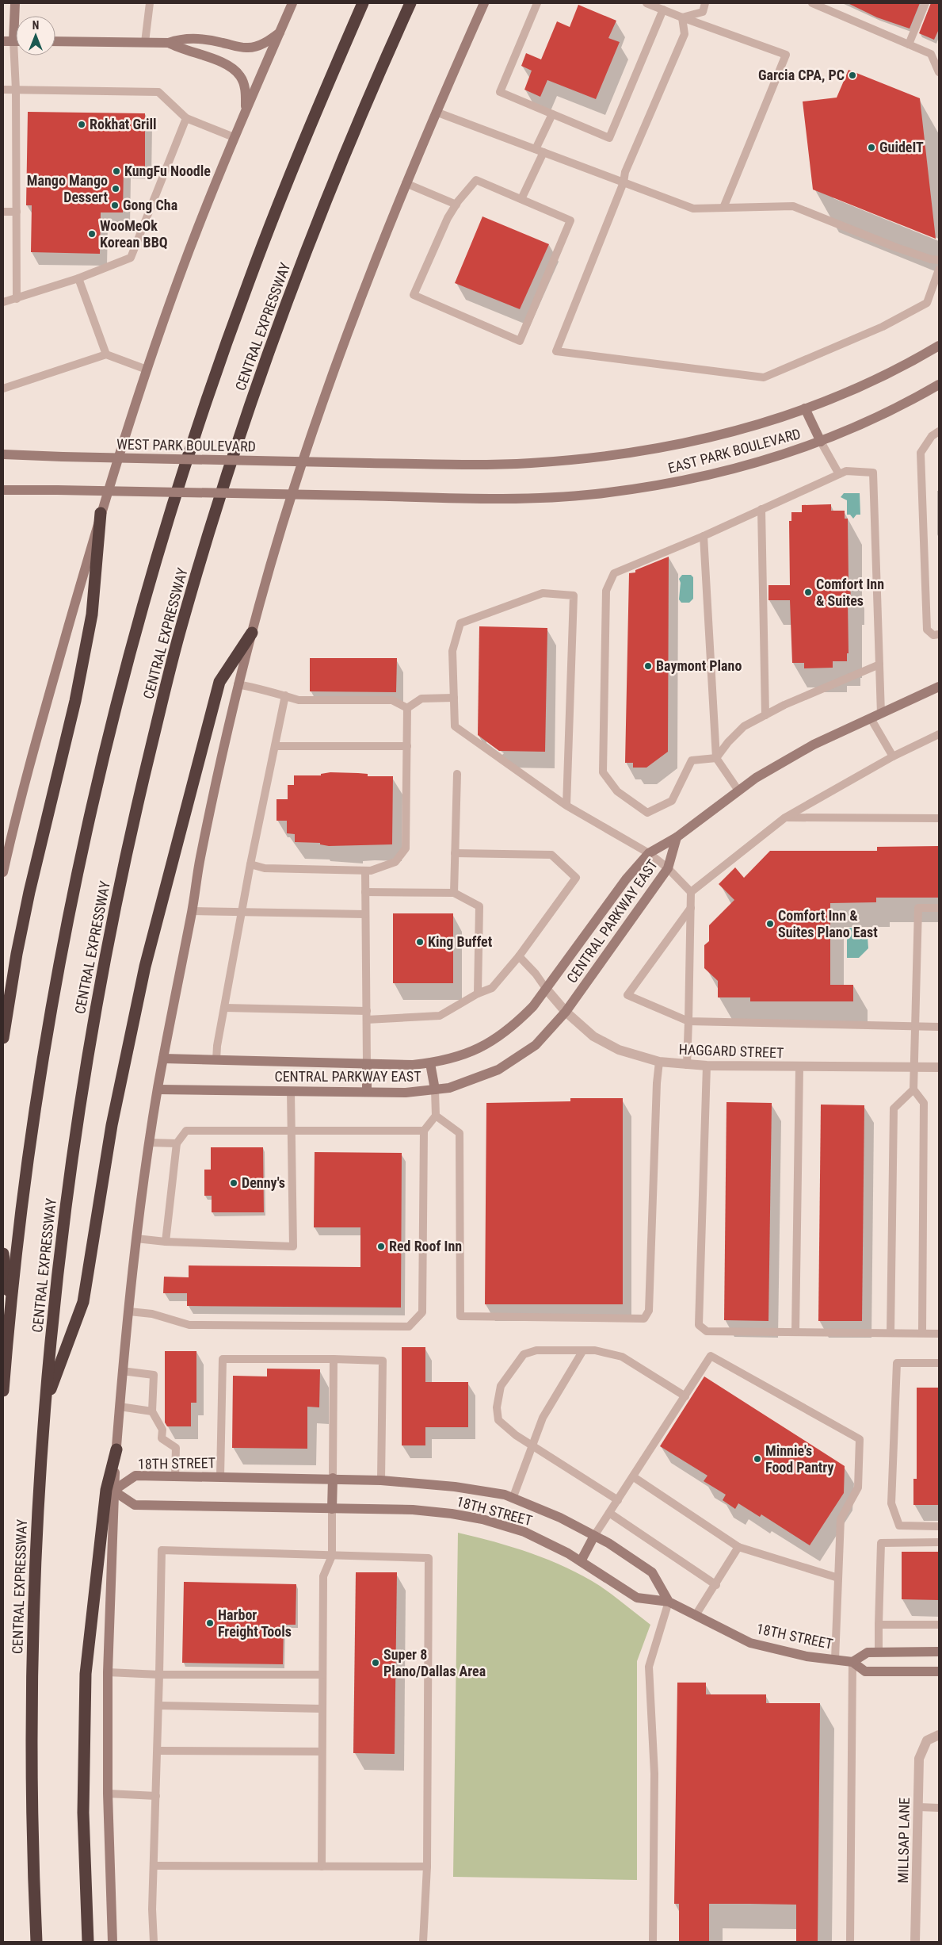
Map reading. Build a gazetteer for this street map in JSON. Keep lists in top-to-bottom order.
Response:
{
  "streets": {
    "highway": ["CENTRAL EXPRESSWAY"],
    "main road": [
      "WEST PARK BOULEVARD",
      "EAST PARK BOULEVARD",
      "CENTRAL PARKWAY EAST",
      "18TH STREET"
    ],
    "street": ["HAGGARD STREET", "MILLSAP LANE"]
  },
  "crossings": [
    ["WEST PARK BOULEVARD", "EAST PARK BOULEVARD"],
    ["CENTRAL PARKWAY EAST", "HAGGARD STREET"]
  ],
  "places": [
    "Garcia CPA, PC",
    "Rokhat Grill",
    "GuideIT",
    "KungFu Noodle",
    "Mango Mango Dessert",
    "Gong Cha",
    "WooMeOk Korean BBQ",
    "Comfort Inn & Suites",
    "Baymont Plano",
    "Comfort Inn & Suites Plano East",
    "King Buffet",
    "Denny's",
    "Red Roof Inn",
    "Minnie's Food Pantry",
    "Harbor Freight Tools",
    "Super 8 Plano/Dallas Area"
  ],
  "north": "top"
}
